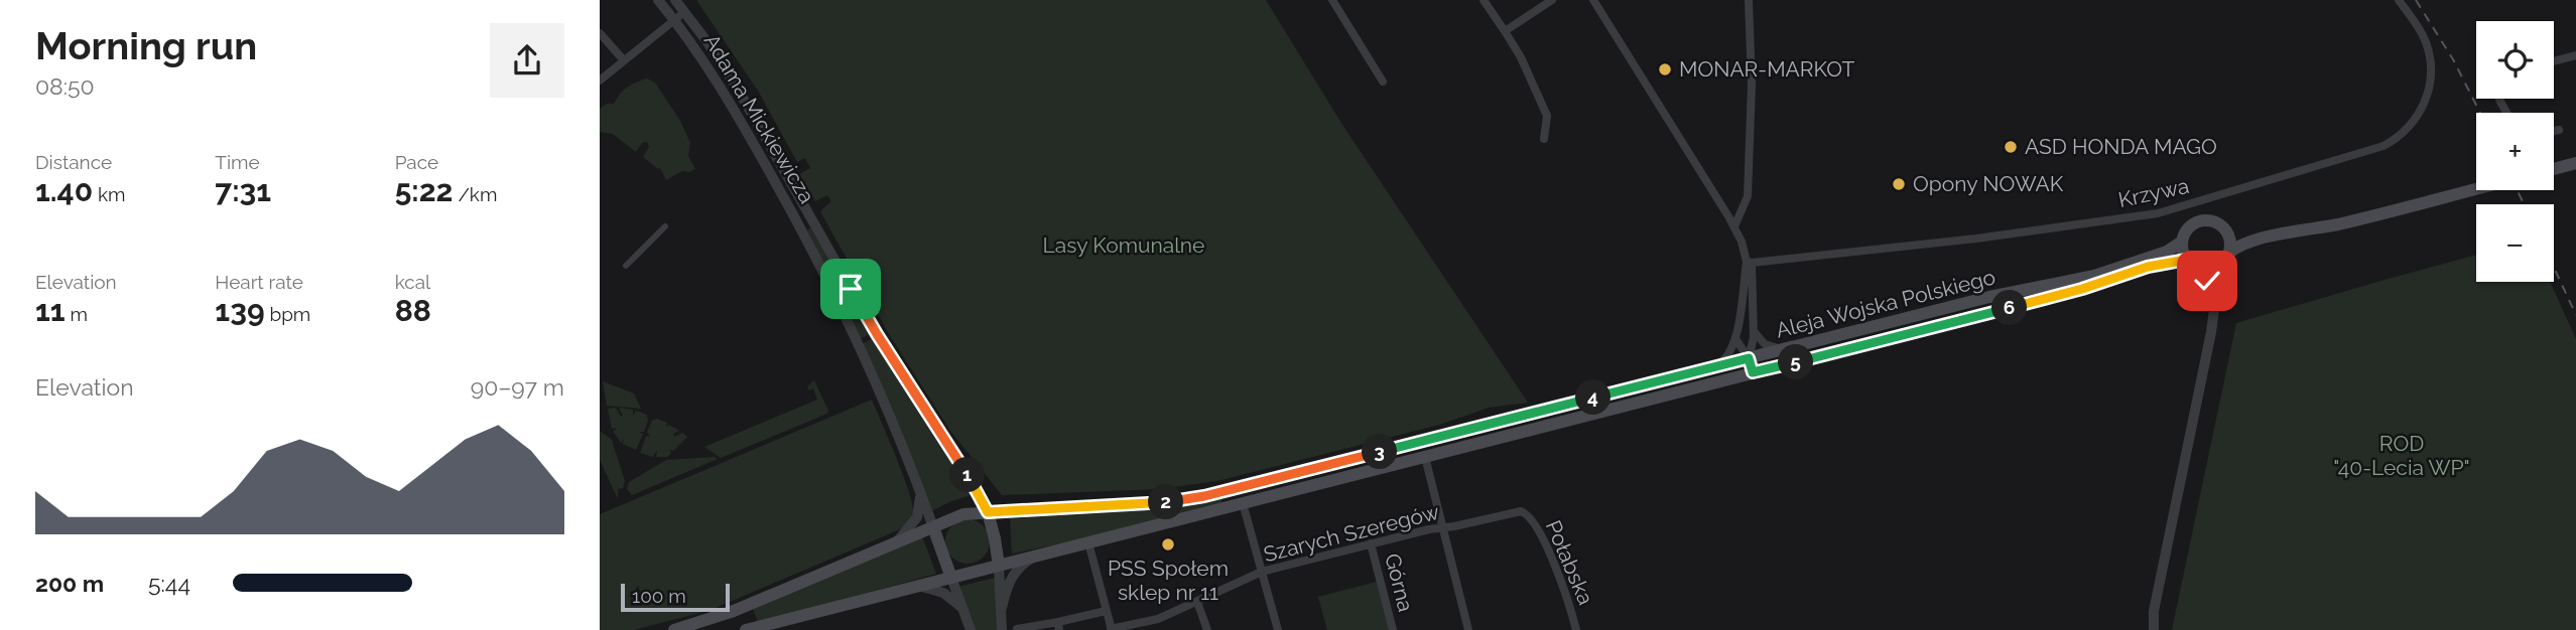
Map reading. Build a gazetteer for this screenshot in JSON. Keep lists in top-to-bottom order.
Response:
{
  "streets": {
    "main road": ["Aleja Wojska Polskiego"],
    "street": [
      "Adama Mickiewicza",
      "Krzywa",
      "Szarych Szeregów",
      "Połabska",
      "Górna"
    ]
  },
  "crossings": [
    ["Adama Mickiewicza", "Aleja Wojska Polskiego"],
    ["Szarych Szeregów", "Połabska"],
    ["Szarych Szeregów", "Górna"]
  ],
  "parks": ["Lasy Komunalne", "ROD \"40-Lecia WP\""],
  "places": [
    "MONAR-MARKOT",
    "ASD HONDA MAGO",
    "Opony NOWAK",
    "PSS Społem sklep nr 11"
  ],
  "scale_bar": "100 m",
  "page": {
    "heading": ["Morning run", "08:50"],
    "map_buttons": ["+", "−"],
    "stats": [
      ["Distance", "1.40 km"],
      ["Time", "7:31"],
      ["Pace", "5:22 /km"],
      ["Elevation", "11 m"],
      ["Heart rate", "139 bpm"],
      ["kcal", "88"]
    ],
    "pins": [
      "6",
      "5",
      "4",
      "3",
      "1",
      "2"
    ],
    "chart": ["Elevation", "90–97 m"],
    "list": [
      {
        "name": "200 m",
        "note": "5:44"
      }
    ],
    "scale": "100 m"
  }
}
